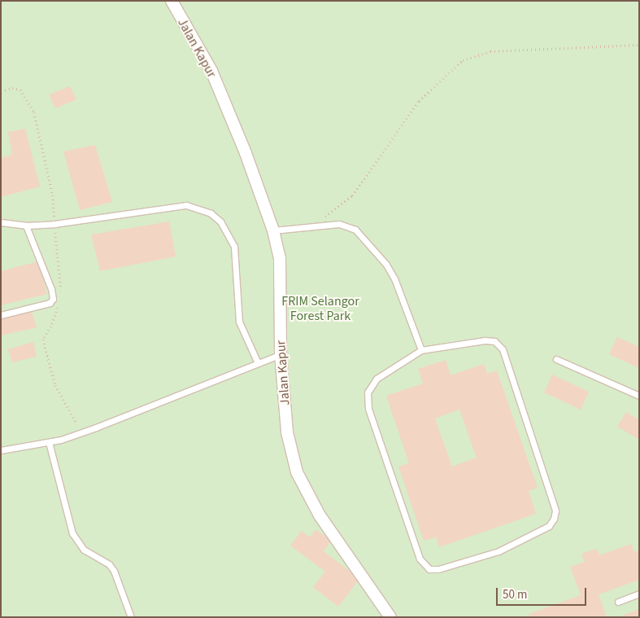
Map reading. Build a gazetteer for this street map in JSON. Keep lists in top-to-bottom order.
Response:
{
  "streets": {
    "street": ["Jalan Kapur"]
  },
  "parks": ["FRIM Selangor Forest Park"],
  "scale_bar": "50 m"
}
